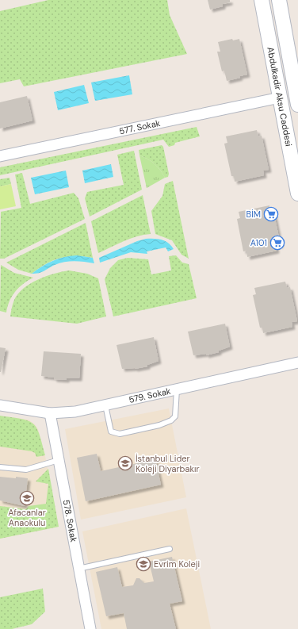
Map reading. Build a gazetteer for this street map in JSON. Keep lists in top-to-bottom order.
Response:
{
  "streets": {
    "main road": ["Abdulkadir Aksu Caddesi"],
    "street": ["577. Sokak", "579. Sokak", "578. Sokak"]
  },
  "crossings": [
    ["Abdulkadir Aksu Caddesi", "577. Sokak"],
    ["579. Sokak", "578. Sokak"]
  ],
  "places": {
    "supermarket": ["BİM", "A101"],
    "school or university": ["İstanbul Lider Koleji Diyarbakır", "Afacanlar Anaokulu", "Evrim Koleji"]
  }
}
